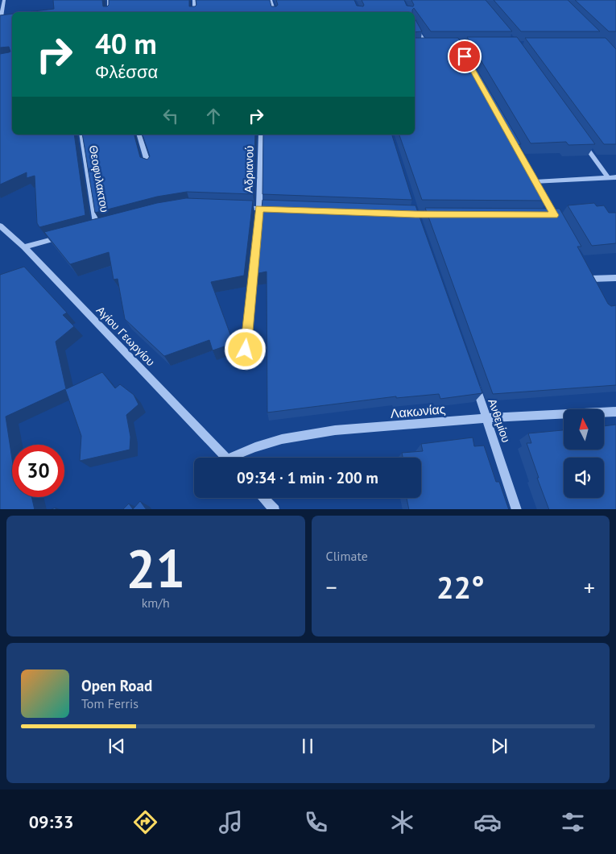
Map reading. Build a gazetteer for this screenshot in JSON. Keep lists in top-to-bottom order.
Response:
{
  "streets": {
    "street": [
      "Αδριανού",
      "Θεοφυλακτου",
      "Αγίου Γεωργίου",
      "Λακωνίας",
      "Ανθεμίου"
    ]
  },
  "crossings": [
    ["Λακωνίας", "Ανθεμίου"]
  ],
  "north": "top",
  "page": {
    "turn": ["40 m", "Φλέσσα"],
    "limit": "30",
    "trip": "09:34 · 1 min · 200 m",
    "tile": [
      ["21", "km/h"],
      "Climate"
    ],
    "heat": ["−", "22°", "+"],
    "song": ["Open Road", "Tom Ferris"],
    "tabs": "09:33"
  }
}
